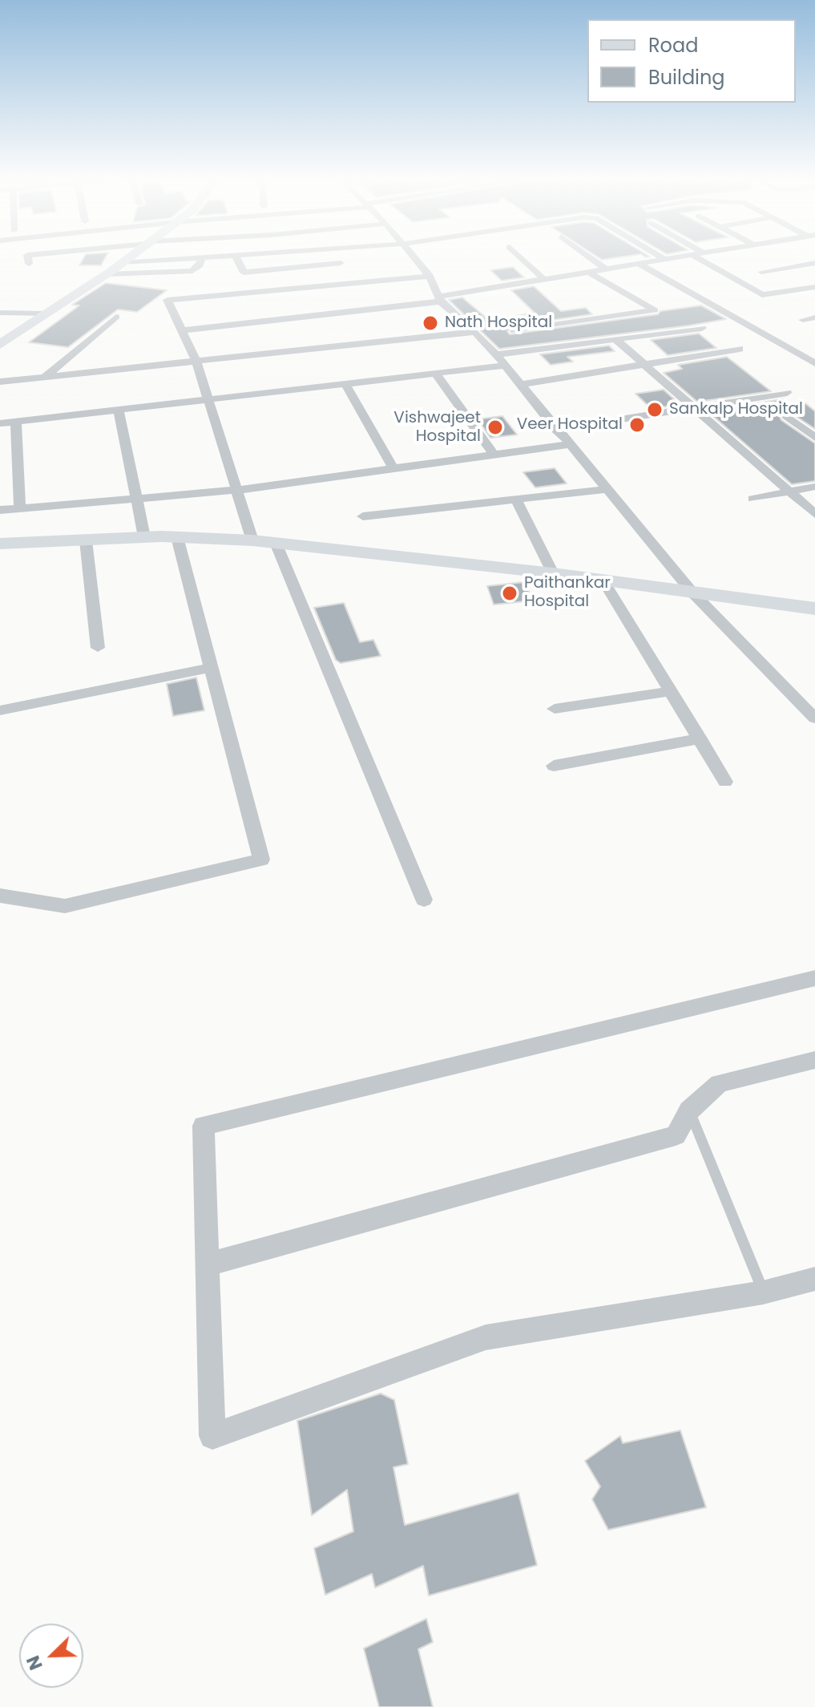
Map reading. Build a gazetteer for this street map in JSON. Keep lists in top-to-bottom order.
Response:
{
  "places": [
    "Nath Hospital",
    "Sankalp Hospital",
    "Veer Hospital",
    "Vishwajeet Hospital",
    "Paithankar Hospital"
  ],
  "legend": ["Road", "Building"],
  "north": "bottom left"
}
